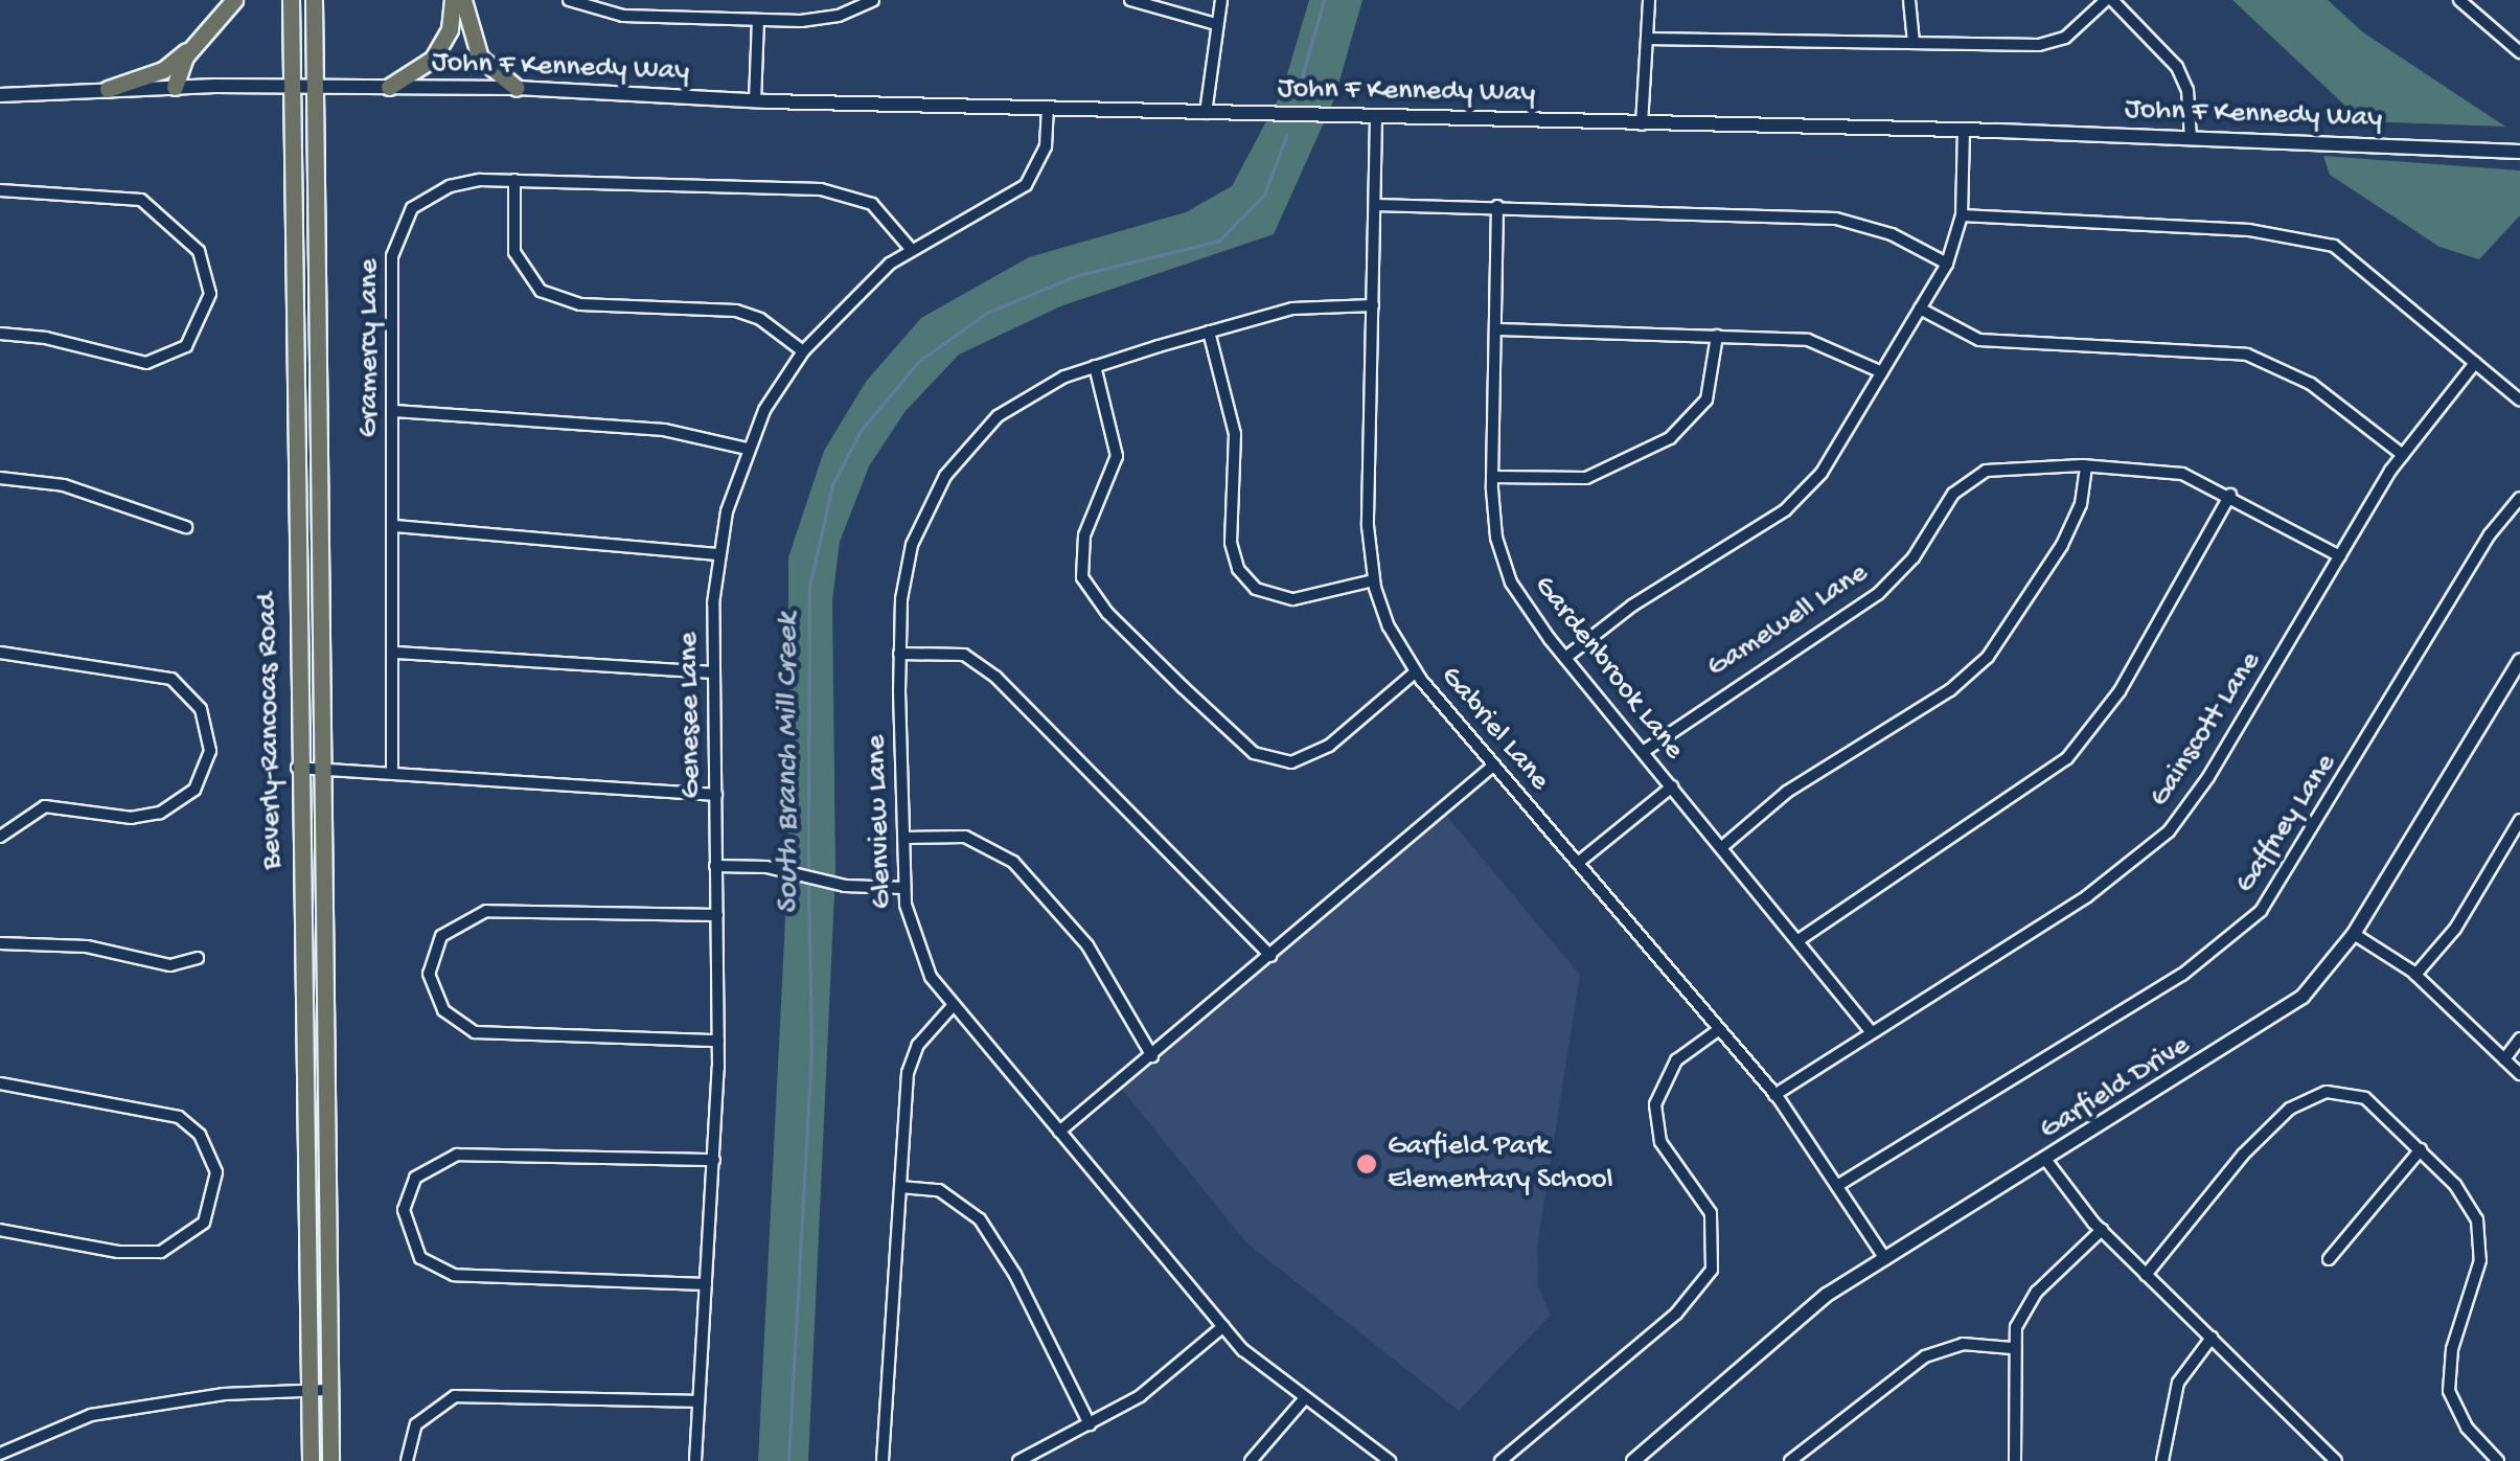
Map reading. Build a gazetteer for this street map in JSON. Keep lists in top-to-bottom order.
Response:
{
  "streets": {
    "main road": ["Beverly-Rancocas Road"],
    "street": [
      "John F Kennedy Way",
      "Gramercy Lane",
      "Gamewell Lane",
      "Gardenbrook Lane",
      "Genesee Lane",
      "Gabriel Lane",
      "Gainscott Lane",
      "Glenview Lane",
      "Gaffney Lane",
      "Garfield Drive"
    ]
  },
  "crossings": [
    ["John F Kennedy Way", "Genesee Lane"],
    ["John F Kennedy Way", "Gabriel Lane"],
    ["John F Kennedy Way", "Beverly-Rancocas Road"],
    ["Gramercy Lane", "Genesee Lane"],
    ["Gamewell Lane", "Gardenbrook Lane"],
    ["Gamewell Lane", "Gainscott Lane"],
    ["Gardenbrook Lane", "Gainscott Lane"],
    ["Gabriel Lane", "Gainscott Lane"],
    ["Gabriel Lane", "Glenview Lane"],
    ["Gabriel Lane", "Gaffney Lane"],
    ["Gabriel Lane", "Garfield Drive"]
  ],
  "water": ["South Branch Mill Creek"],
  "places": ["Garfield Park Elementary School"]
}
